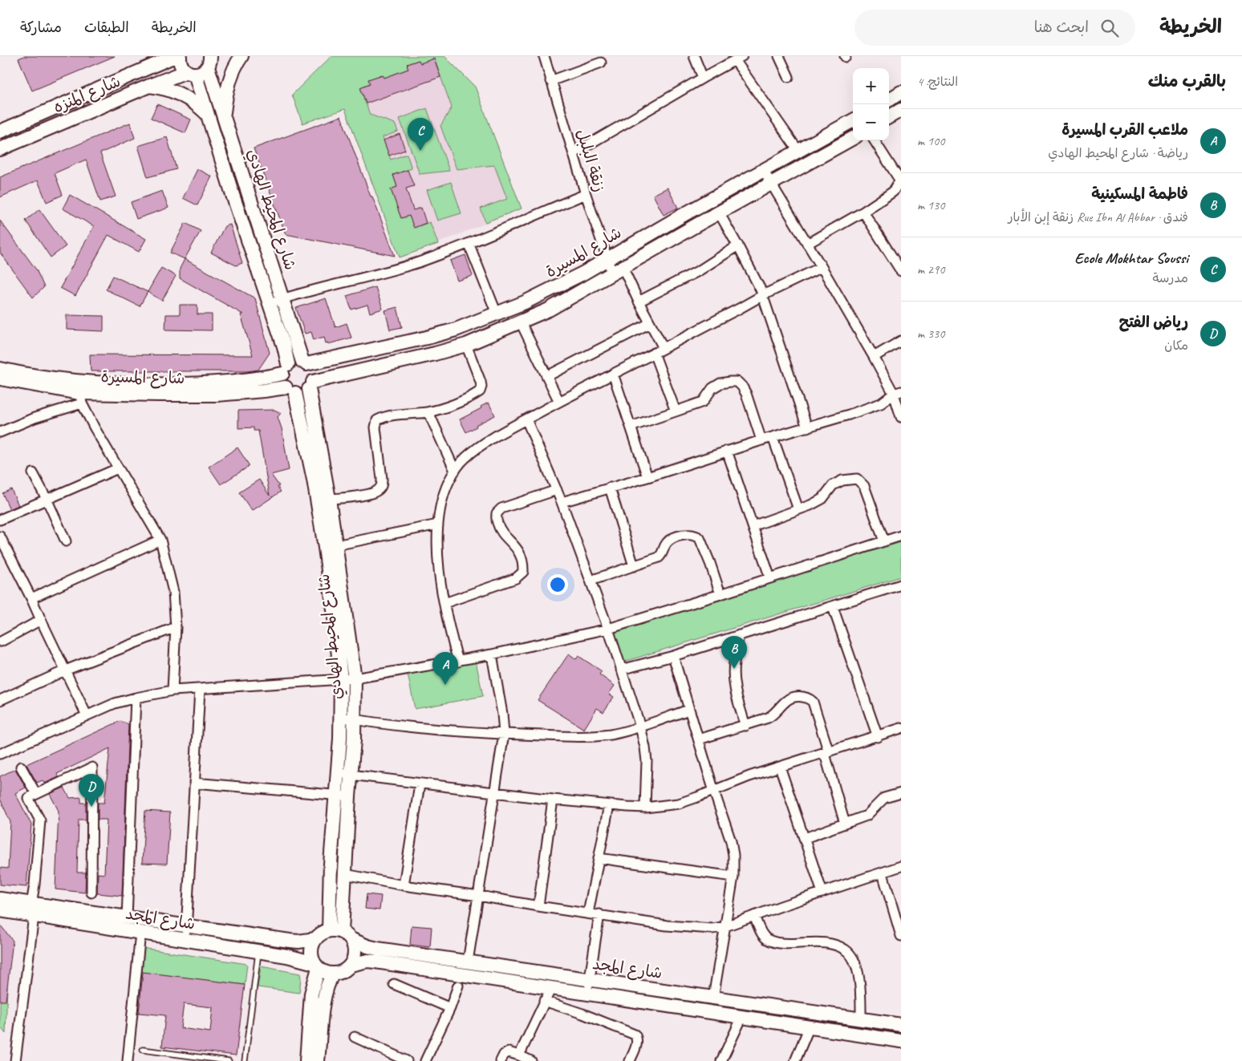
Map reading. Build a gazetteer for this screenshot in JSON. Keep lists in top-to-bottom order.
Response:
{
  "streets": {
    "street": [
      "شارع المنزه",
      "زنقة البلبل",
      "شارع المحيط الهادي",
      "شارع المسيرة",
      "شارع المجد"
    ]
  },
  "crossings": [
    ["شارع المنزه", "شارع المحيط الهادي"],
    ["زنقة البلبل", "شارع المسيرة"],
    ["شارع المحيط الهادي", "شارع المسيرة"],
    ["شارع المحيط الهادي", "شارع المجد"]
  ],
  "page": {
    "header": "الخريطة",
    "search": "ابحث هنا",
    "nav": ["الخريطة", "الطبقات", "مشاركة"],
    "heading": ["بالقرب منك", "النتائج: 4"],
    "map_buttons": ["+", "−"],
    "list": [
      {
        "mark": "A",
        "name": "ملاعب القرب المسيرة",
        "note": "رياضة · شارع المحيط الهادي",
        "value": "100 m"
      },
      {
        "mark": "B",
        "name": "فاطمة المسكينية",
        "note": "فندق · Rue Ibn Al Abbar زنقة إبن الأبار",
        "value": "130 m"
      },
      {
        "mark": "C",
        "name": "Ecole Mokhtar Soussi",
        "note": "مدرسة",
        "value": "290 m"
      },
      {
        "mark": "D",
        "name": "رياض الفتح",
        "note": "مكان",
        "value": "330 m"
      }
    ],
    "pins": [
      "C",
      "B",
      "A",
      "D"
    ]
  }
}
